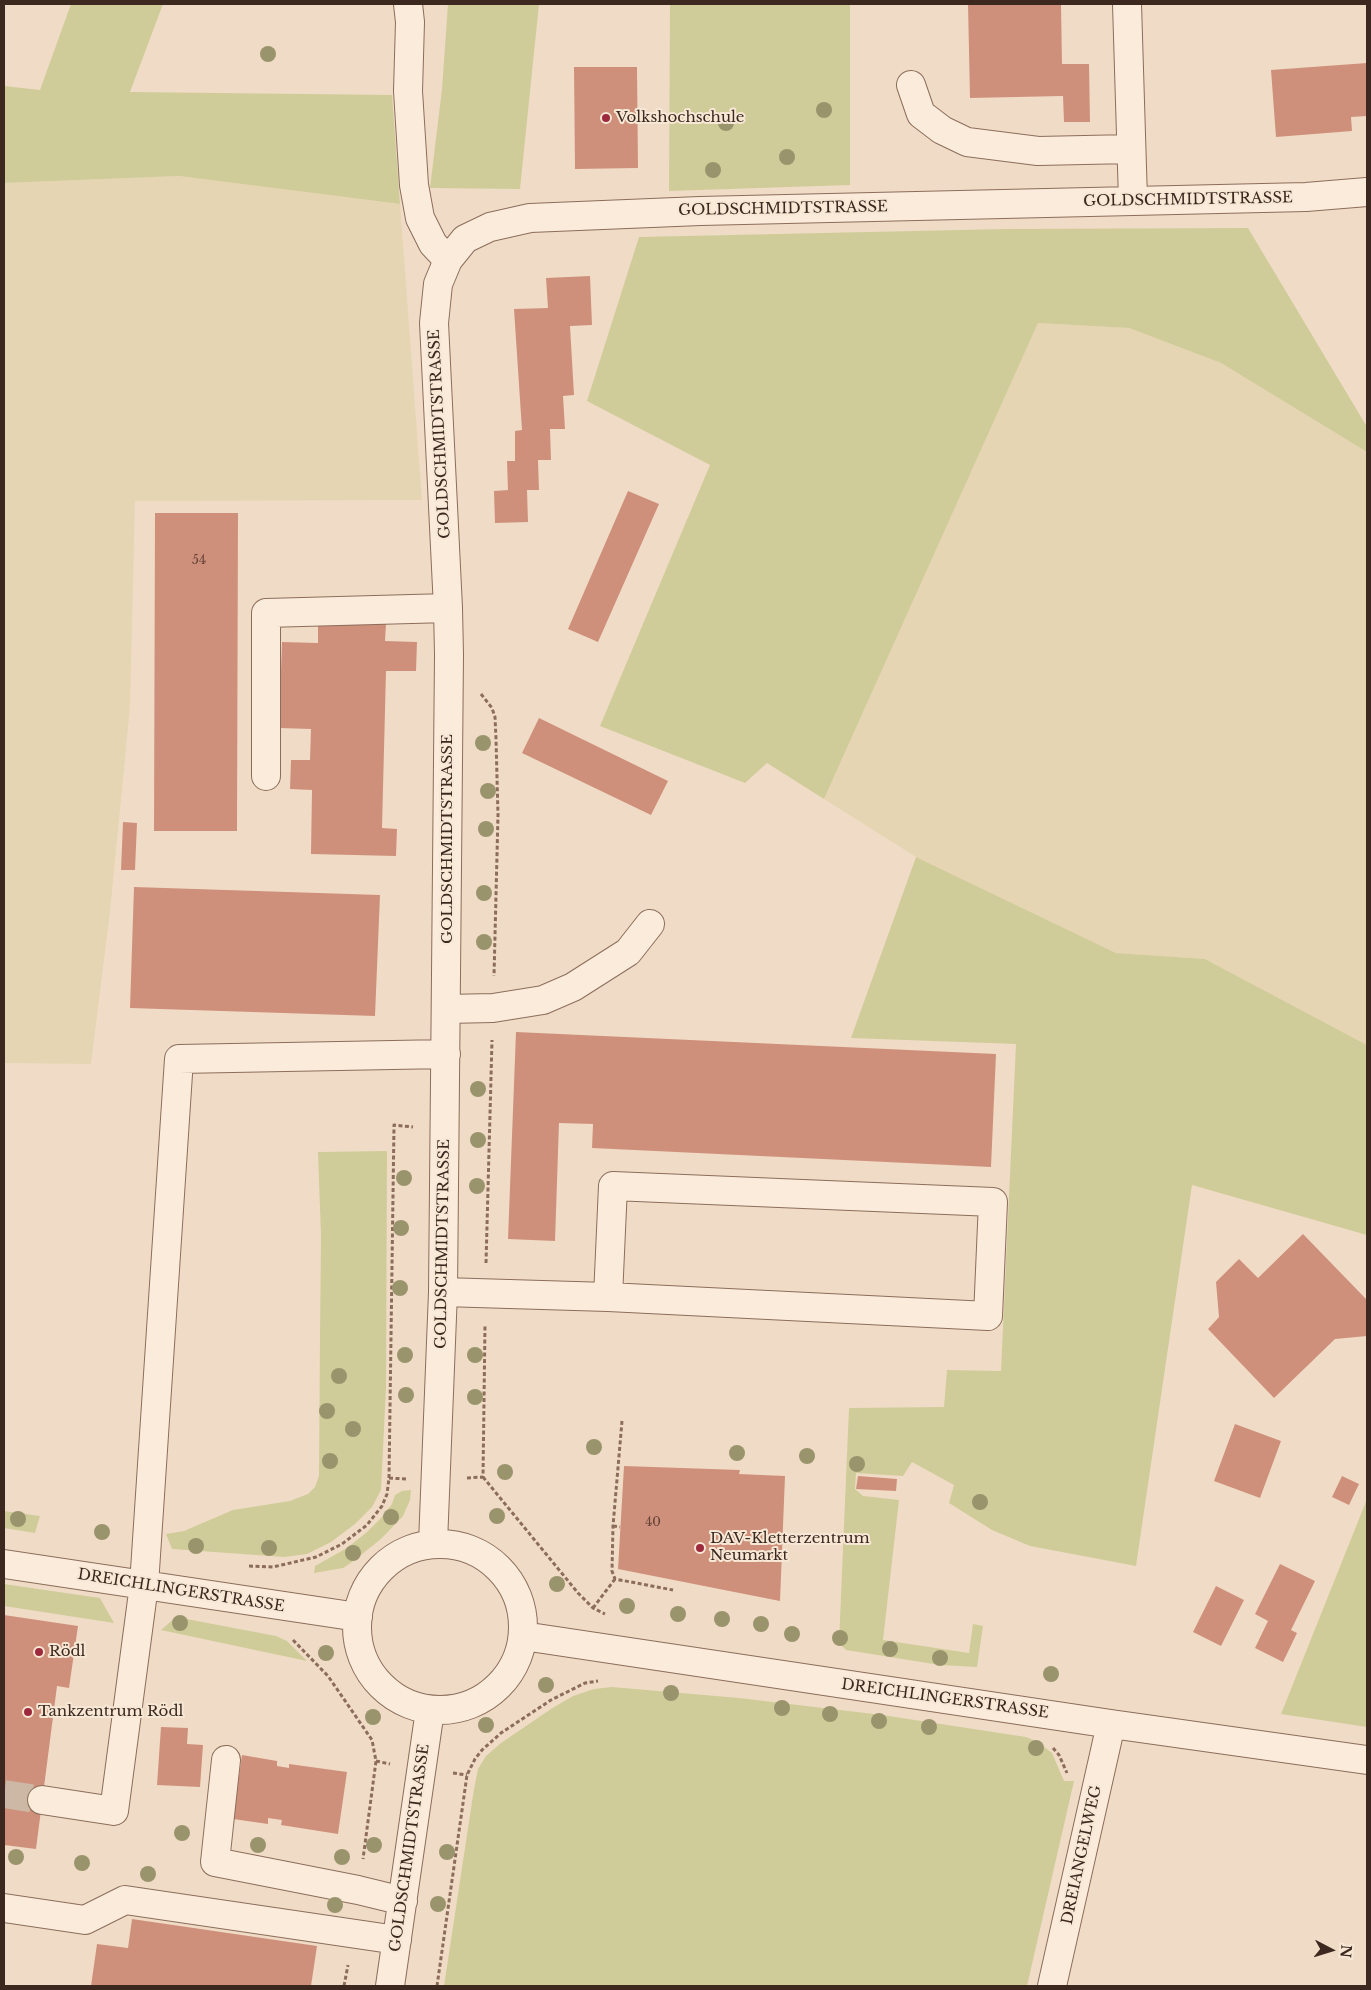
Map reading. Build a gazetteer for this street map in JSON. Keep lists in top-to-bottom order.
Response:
{
  "streets": {
    "street": ["GOLDSCHMIDTSTRASSE", "DREICHLINGERSTRASSE", "DREIANGELWEG"]
  },
  "crossings": [
    ["GOLDSCHMIDTSTRASSE", "DREICHLINGERSTRASSE"],
    ["DREICHLINGERSTRASSE", "DREIANGELWEG"]
  ],
  "places": [
    "Volkshochschule",
    "DAV-Kletterzentrum Neumarkt",
    "Rödl",
    "Tankzentrum Rödl"
  ],
  "house_numbers": ["54", "40"],
  "north": "right"
}
